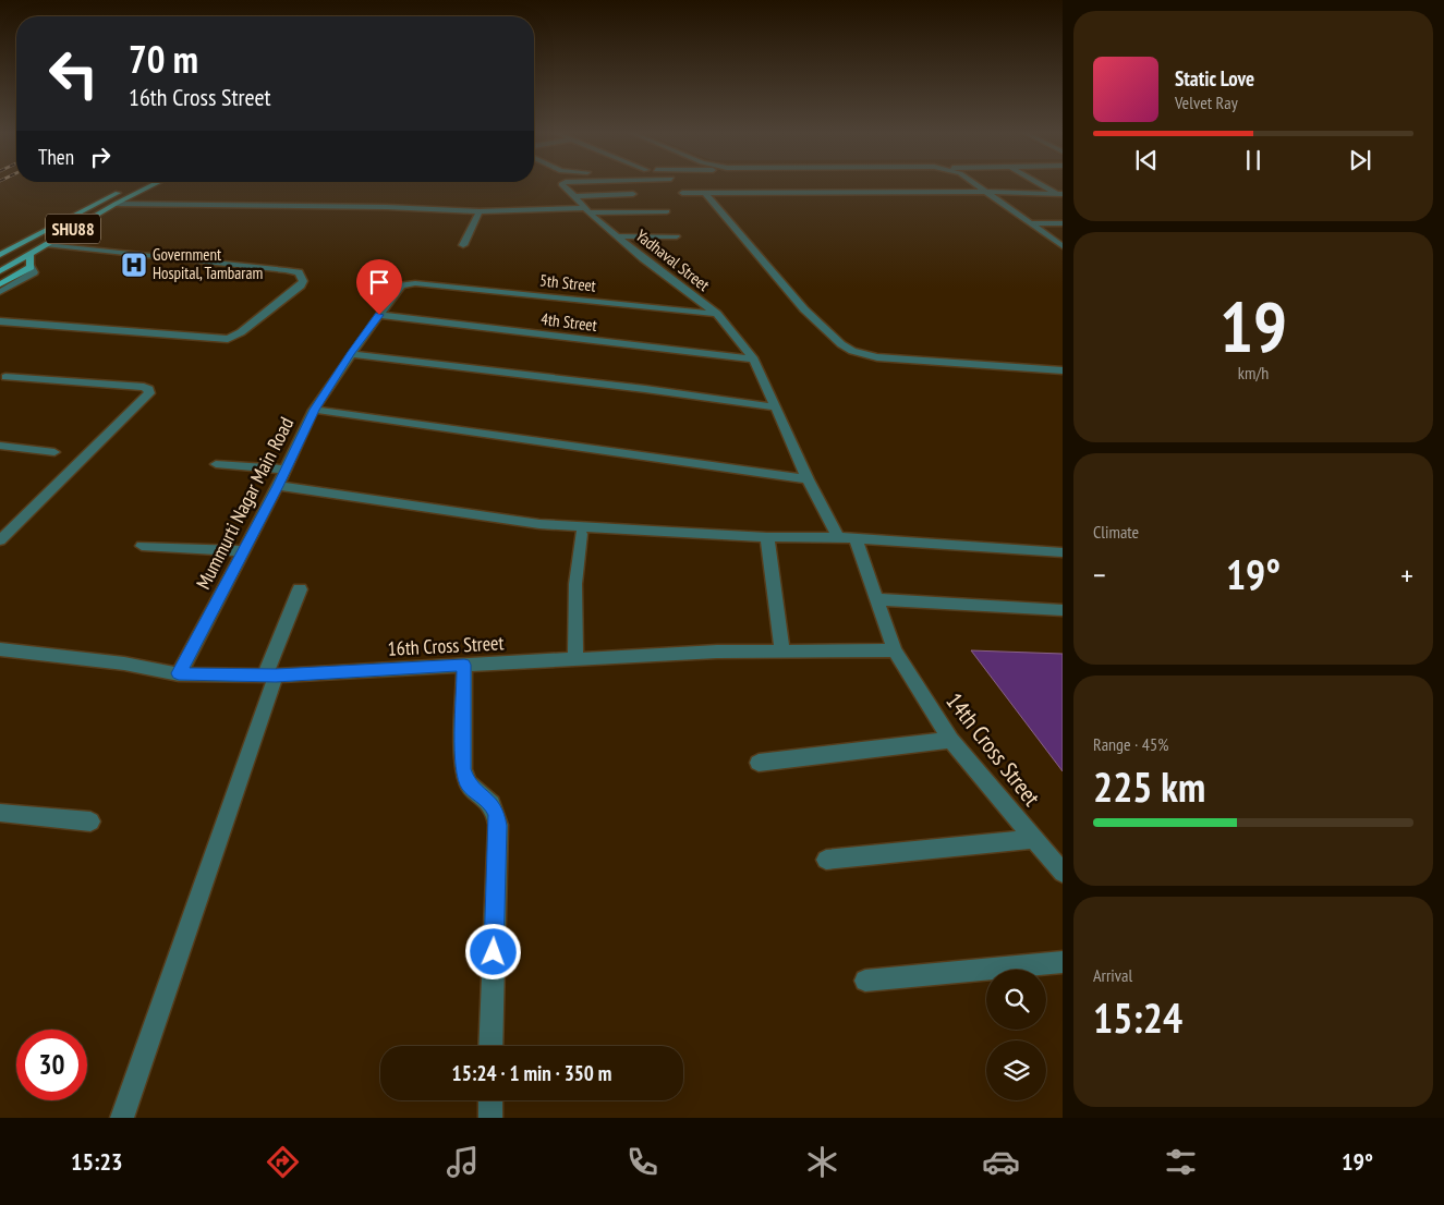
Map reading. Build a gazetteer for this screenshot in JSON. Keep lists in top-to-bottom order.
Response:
{
  "streets": {
    "main road": ["SHU88"],
    "street": [
      "Yadhaval Street",
      "5th Street",
      "4th Street",
      "Mummurti Nagar Main Road",
      "16th Cross Street",
      "14th Cross Street"
    ]
  },
  "crossings": [
    ["Yadhaval Street", "5th Street"],
    ["Yadhaval Street", "4th Street"],
    ["5th Street", "Mummurti Nagar Main Road"],
    ["4th Street", "Mummurti Nagar Main Road"],
    ["Mummurti Nagar Main Road", "16th Cross Street"],
    ["16th Cross Street", "14th Cross Street"]
  ],
  "places": {
    "hospital": ["Government Hospital, Tambaram"]
  },
  "page": {
    "turn": ["70 m", "16th Cross Street"],
    "song": ["Static Love", "Velvet Ray"],
    "then": "Then",
    "tile": [
      ["19", "km/h"],
      "Climate",
      ["Range · 45%", "225 km"],
      ["Arrival", "15:24"]
    ],
    "heat": ["−", "19°", "+"],
    "limit": "30",
    "trip": "15:24 · 1 min · 350 m",
    "tabs": ["15:23", "19°"]
  }
}
